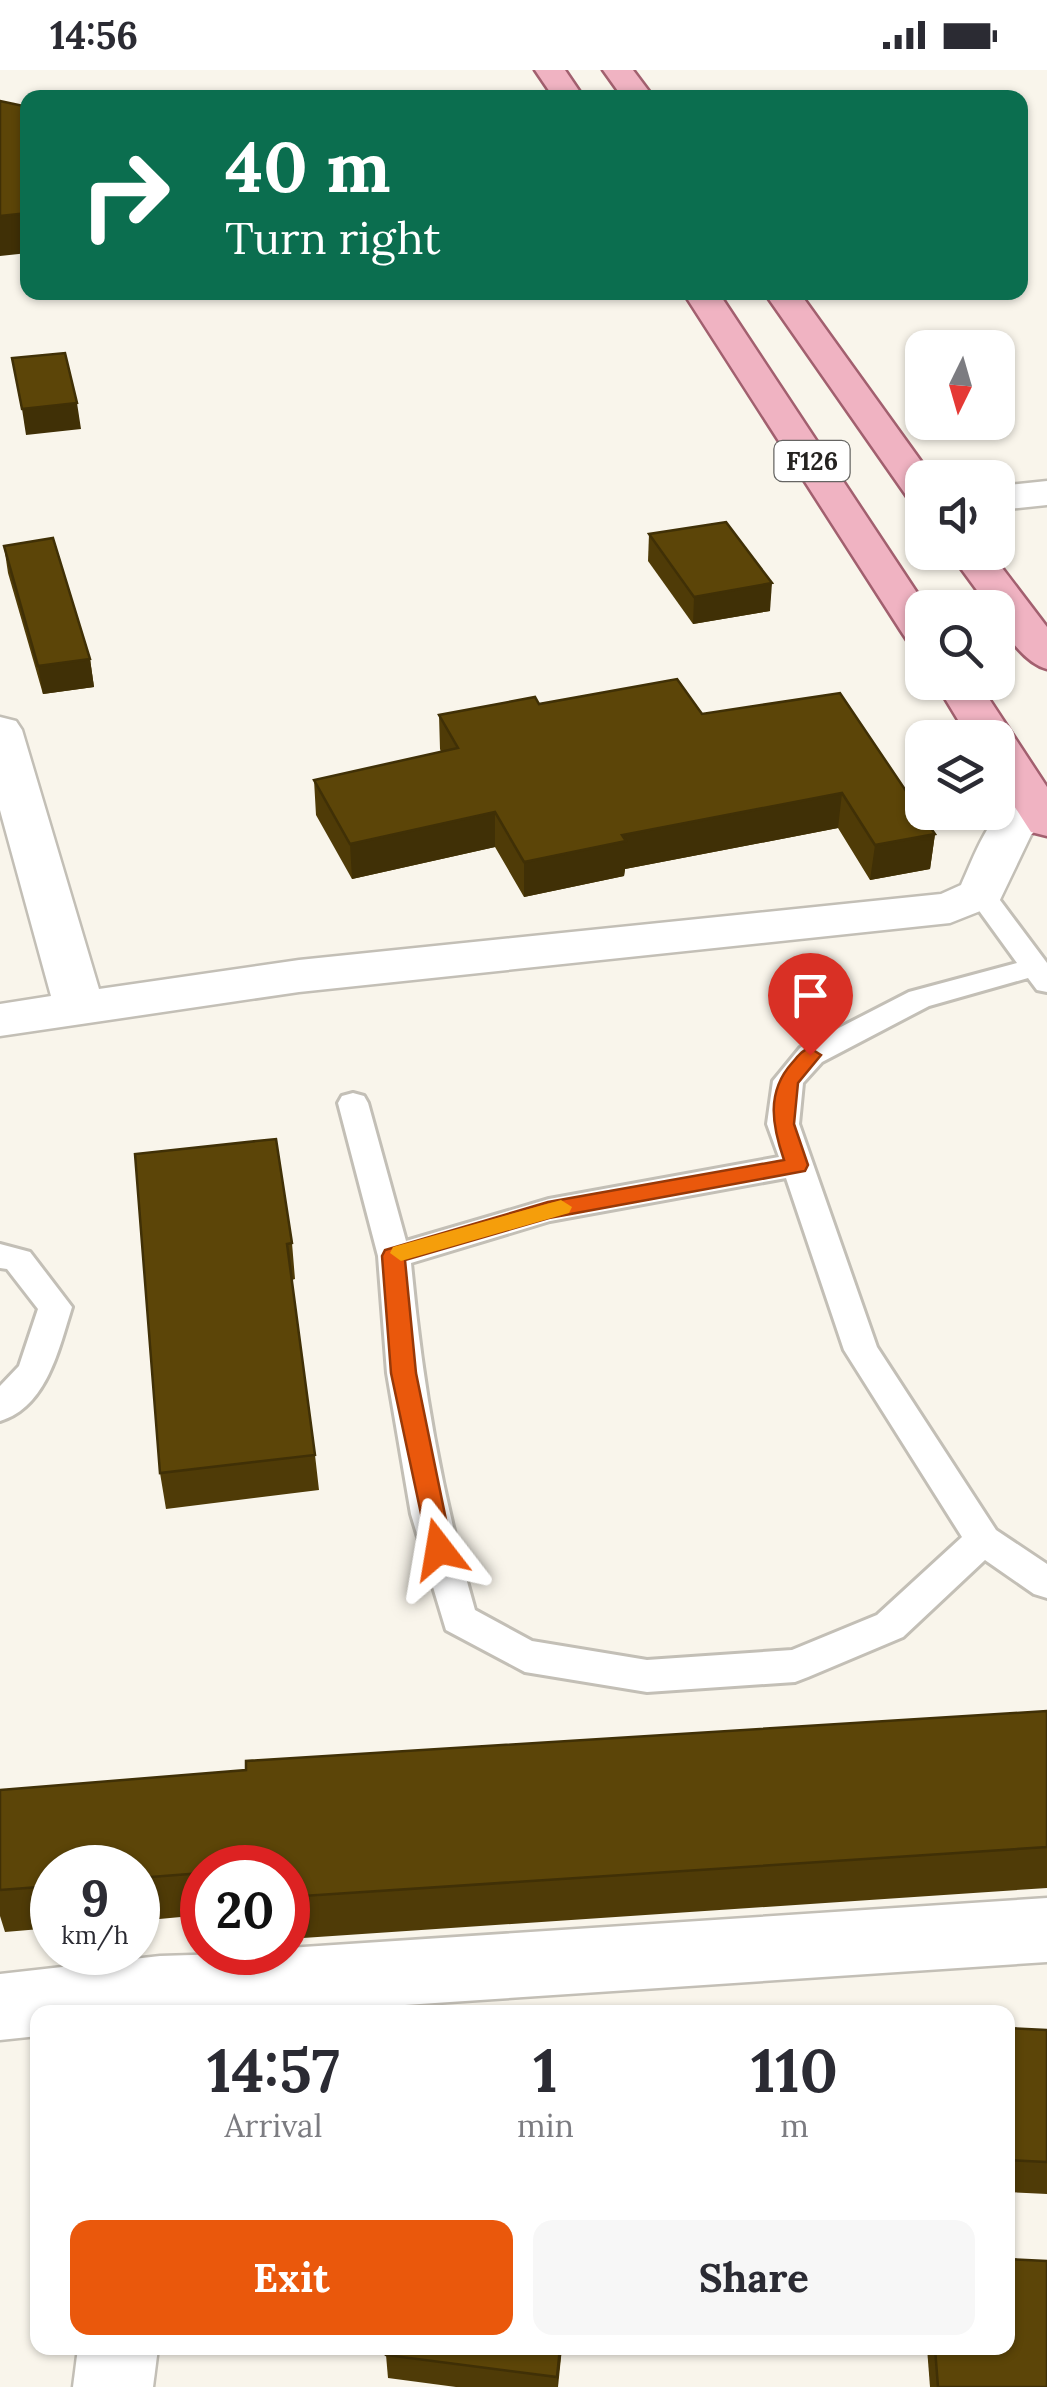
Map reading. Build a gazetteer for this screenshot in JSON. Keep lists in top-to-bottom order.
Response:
{
  "streets": {
    "main road": ["F126"]
  },
  "north": "bottom",
  "page": {
    "status": "14:56",
    "turn": ["40 m", "Turn right"],
    "speed": "9 km/h",
    "limit": "20",
    "eta": [
      "14:57",
      "Arrival",
      "1",
      "min",
      "110",
      "m"
    ],
    "buttons": ["Exit", "Share"]
  }
}
